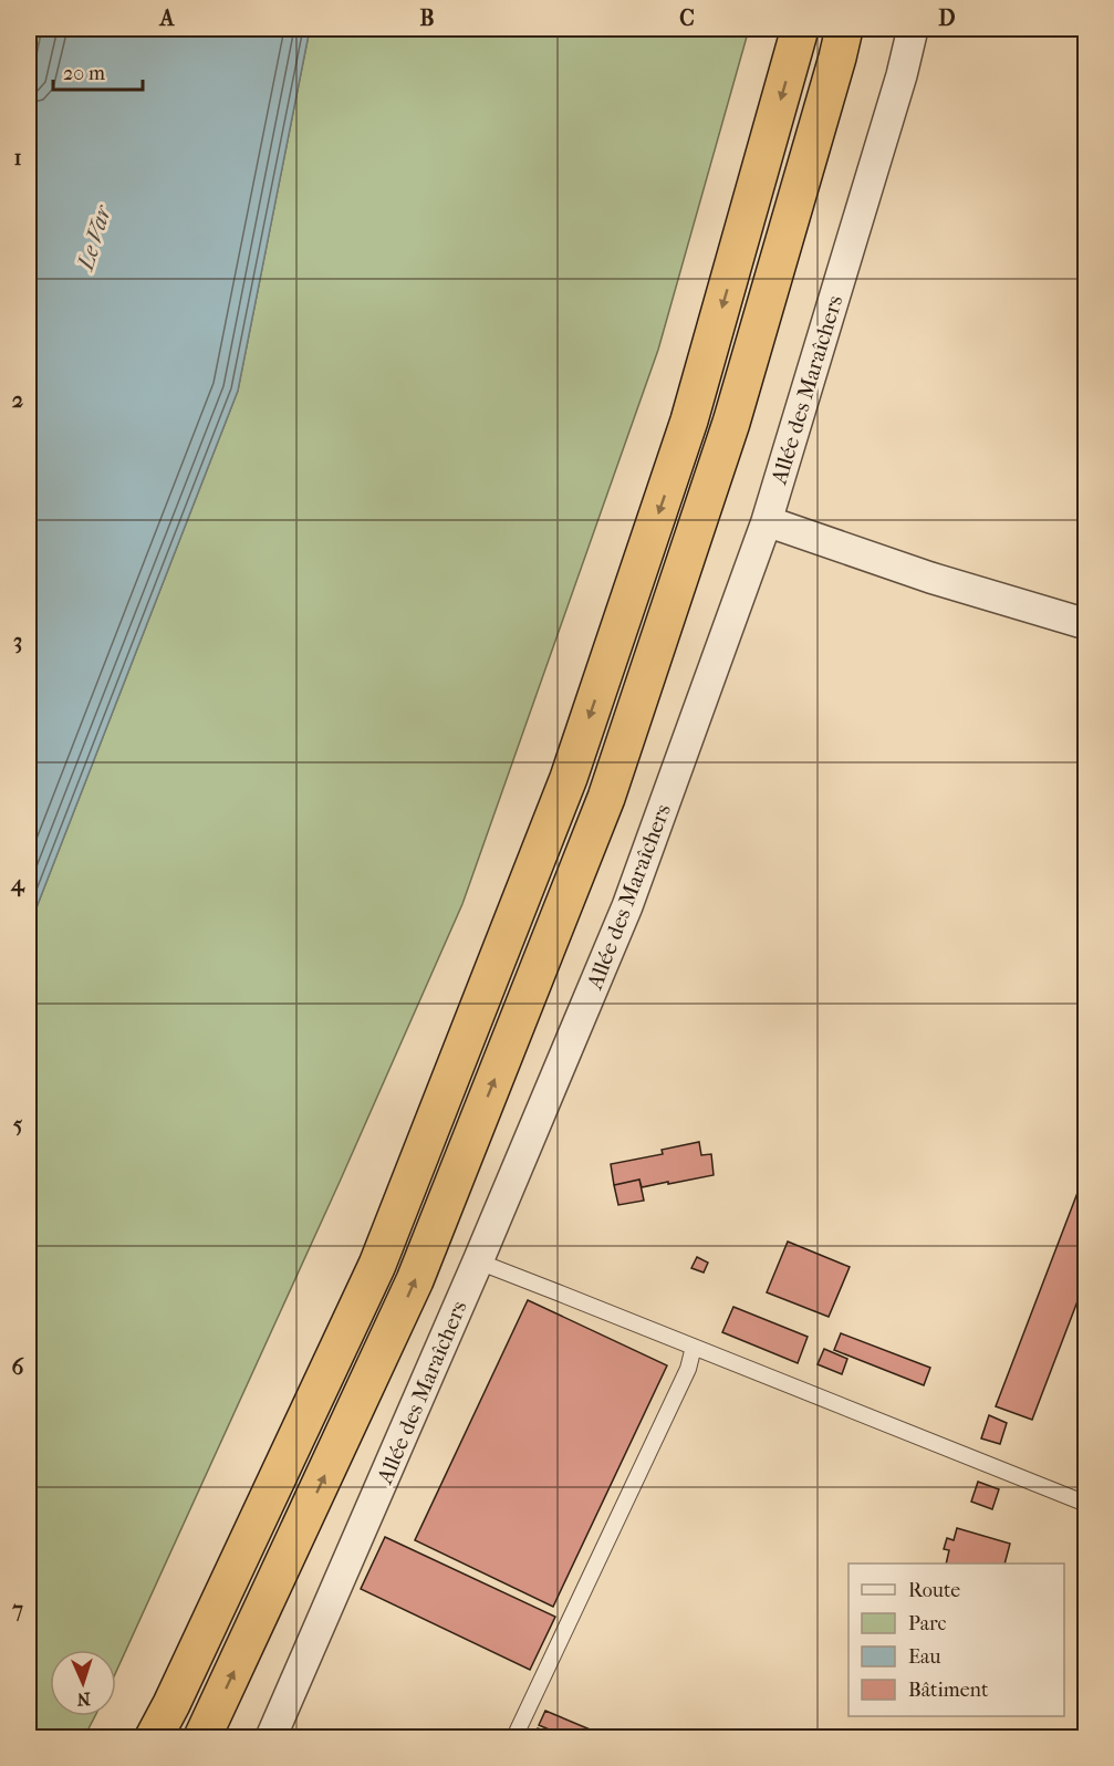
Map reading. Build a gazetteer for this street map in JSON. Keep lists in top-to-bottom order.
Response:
{
  "streets": {
    "street": ["Allée des Maraîchers"]
  },
  "water": ["Le Var"],
  "legend": [
    "Route",
    "Parc",
    "Eau",
    "Bâtiment"
  ],
  "scale_bar": "20 m",
  "north": "bottom",
  "grid": {
    "columns": [
      "A",
      "B",
      "C",
      "D"
    ],
    "rows": [
      "1",
      "2",
      "3",
      "4",
      "5",
      "6",
      "7"
    ]
  }
}
